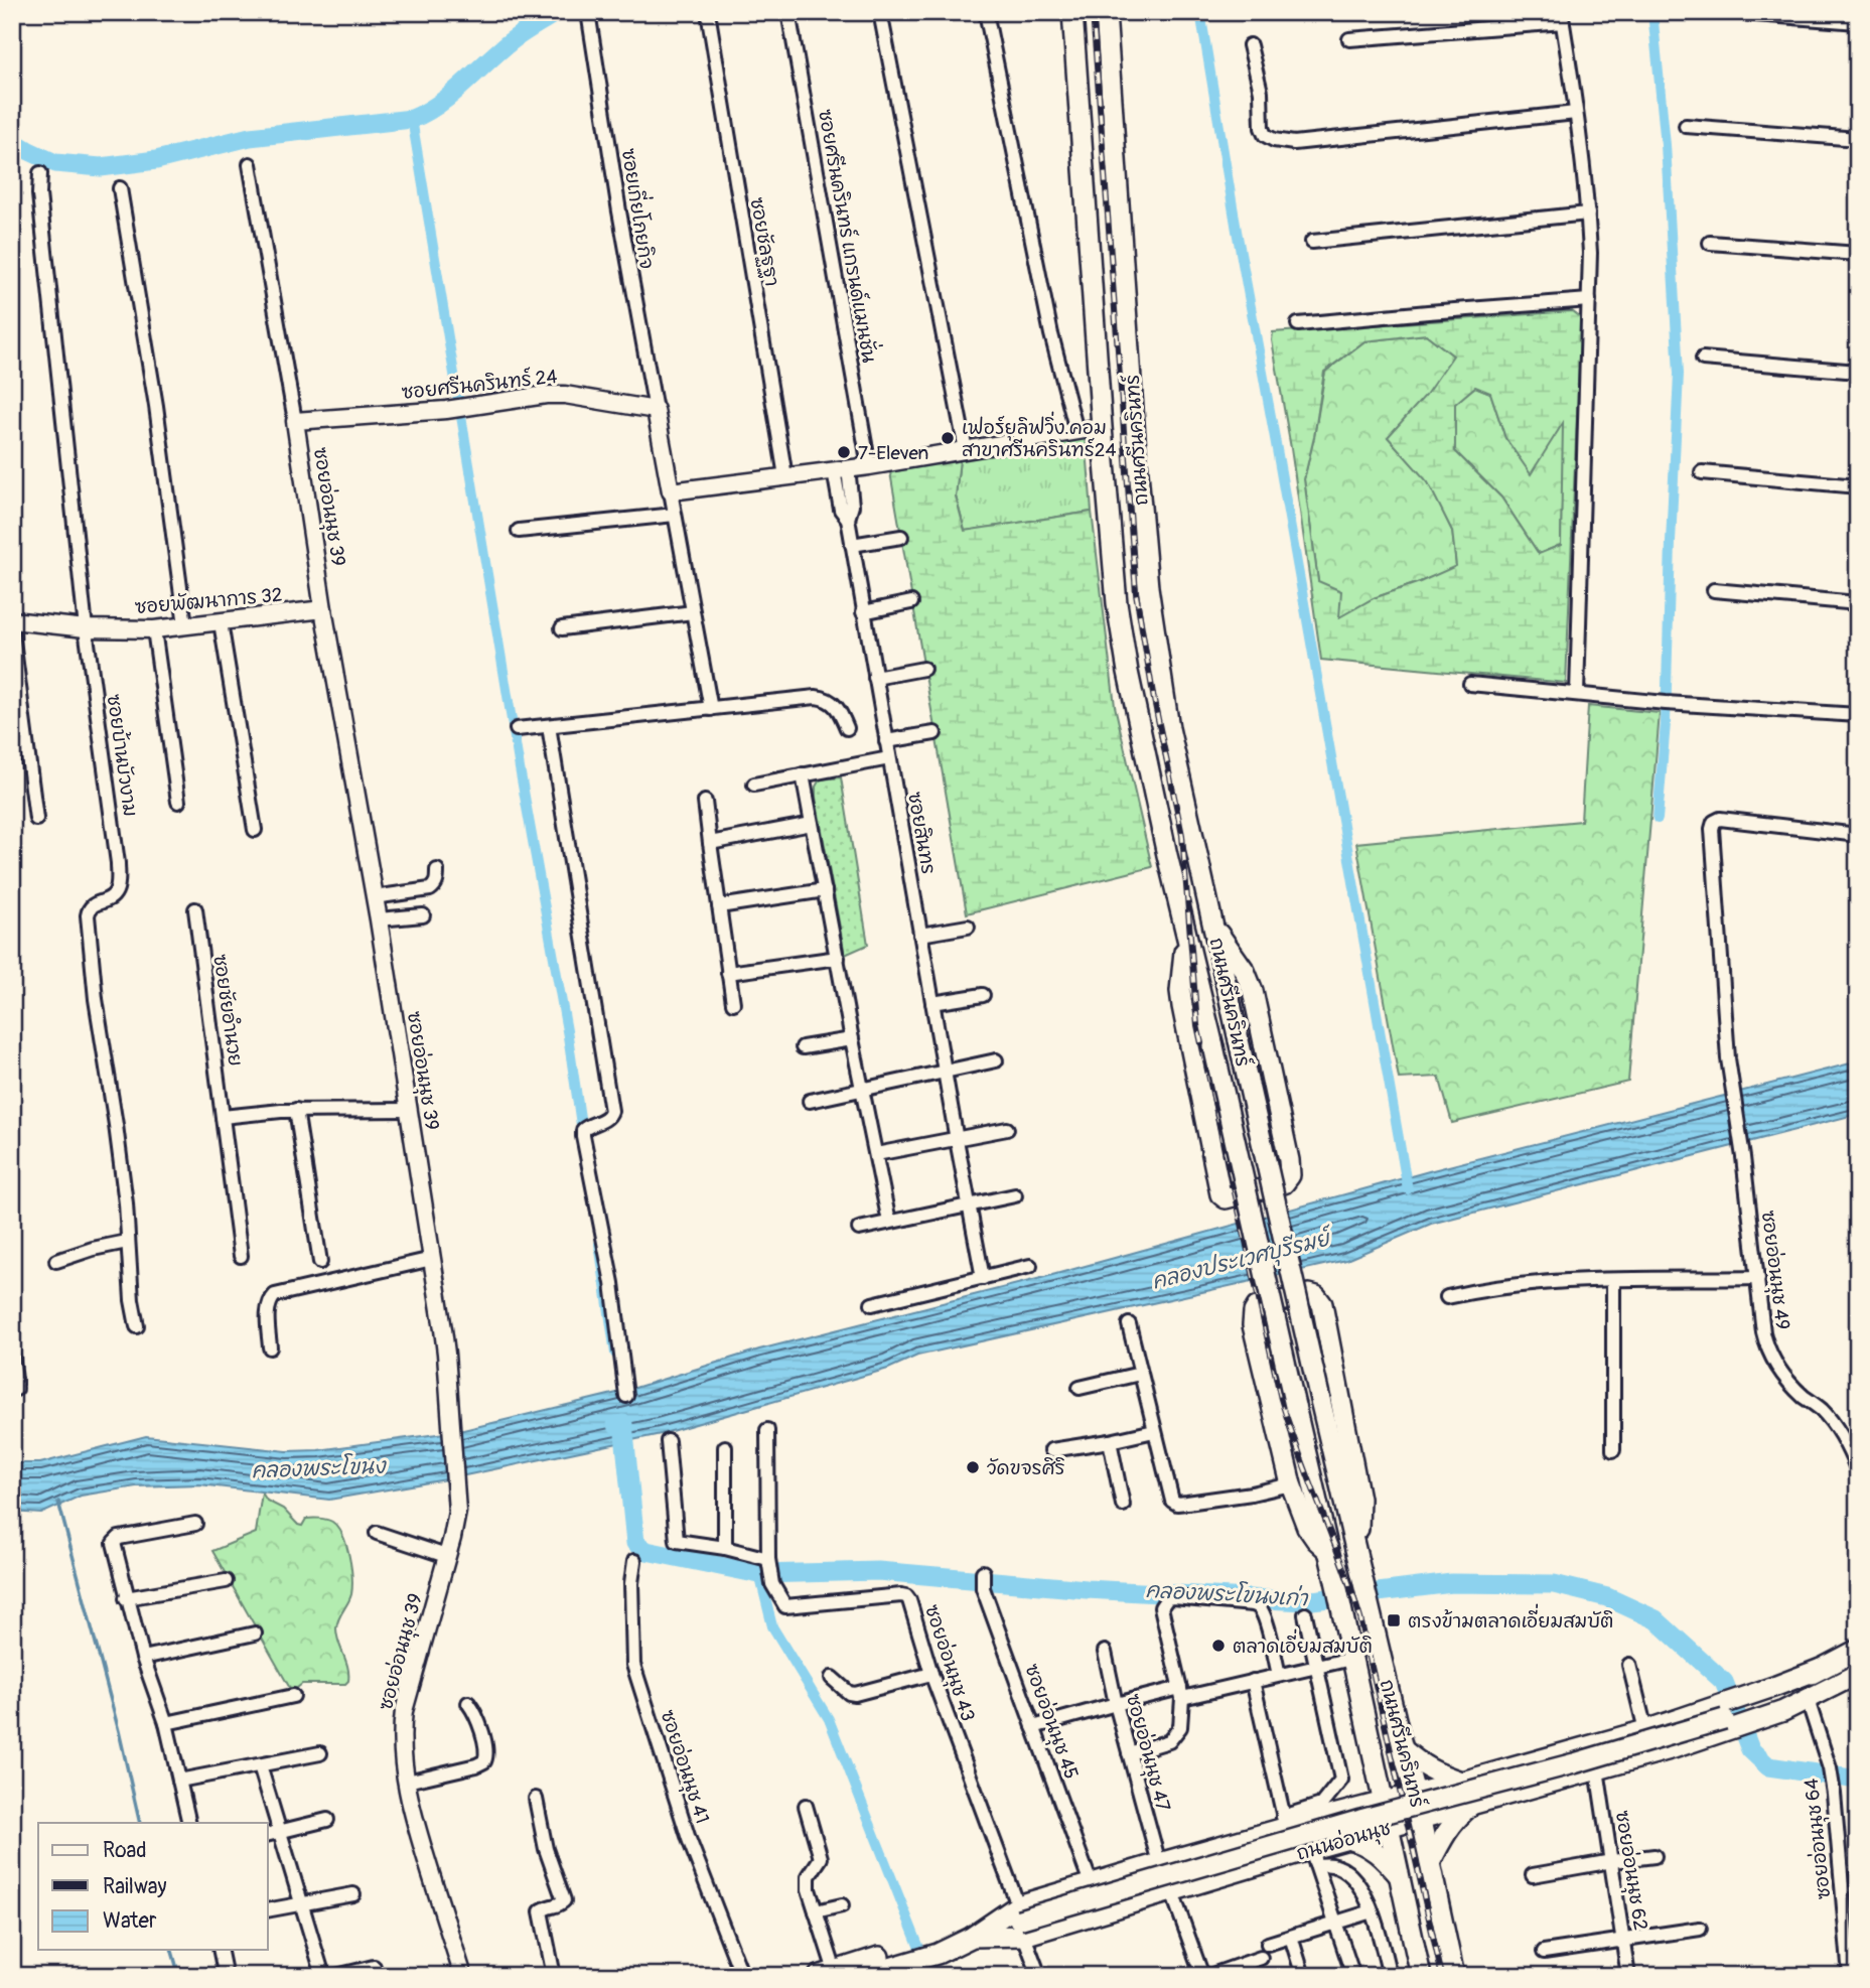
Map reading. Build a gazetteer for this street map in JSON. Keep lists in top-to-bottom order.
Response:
{
  "streets": {
    "main road": ["ถนนศรีนครินทร์", "ถนนอ่อนนุช"],
    "street": [
      "ซอยเกี่ยโกยกิจ",
      "ซอยศรีนครินทร์ แกรนด์แมนชั่น",
      "ซอยชัลฐฐา",
      "ซอยศรีนครินทร์ 24",
      "ซอยอ่อนนุช 39",
      "ซอยพัฒนาการ 32",
      "ซอยบ้านบัวงาม",
      "ซอยสินทร",
      "ซอยชัยอำนวย",
      "ซอยอ่อนนุช 49",
      "ซอยอ่อนนุช 43",
      "ซอยอ่อนนุช 45",
      "ซอยอ่อนนุช 47",
      "ซอยอ่อนนุช 41",
      "ซอยอ่อนนุช 64",
      "ซอยอ่อนนุช 62"
    ]
  },
  "crossings": [
    ["ซอยเกี่ยโกยกิจ", "ซอยศรีนครินทร์ 24"],
    ["ซอยศรีนครินทร์ 24", "ซอยอ่อนนุช 39"],
    ["ถนนศรีนครินทร์", "ถนนอ่อนนุช"],
    ["ซอยอ่อนนุช 39", "ซอยพัฒนาการ 32"],
    ["ซอยพัฒนาการ 32", "ซอยบ้านบัวงาม"],
    ["ซอยอ่อนนุช 43", "ถนนอ่อนนุช"],
    ["ซอยอ่อนนุช 45", "ถนนอ่อนนุช"],
    ["ซอยอ่อนนุช 47", "ถนนอ่อนนุช"],
    ["ซอยอ่อนนุช 64", "ถนนอ่อนนุช"],
    ["ถนนอ่อนนุช", "ซอยอ่อนนุช 62"]
  ],
  "water": ["คลองประเวศบุรีรมย์", "คลองพระโขนง", "คลองพระโขนงเก่า"],
  "places": {
    "other": [
      "เฟอร์ยูลิฟวิ่ง.คอม สาขาศรีนครินทร์24",
      "7-Eleven",
      "วัดขจรศิริ",
      "ตลาดเอี่ยมสมบัติ"
    ],
    "transit": ["ตรงข้ามตลาดเอี่ยมสมบัติ"]
  },
  "legend": ["Road", "Railway", "Water"]
}
